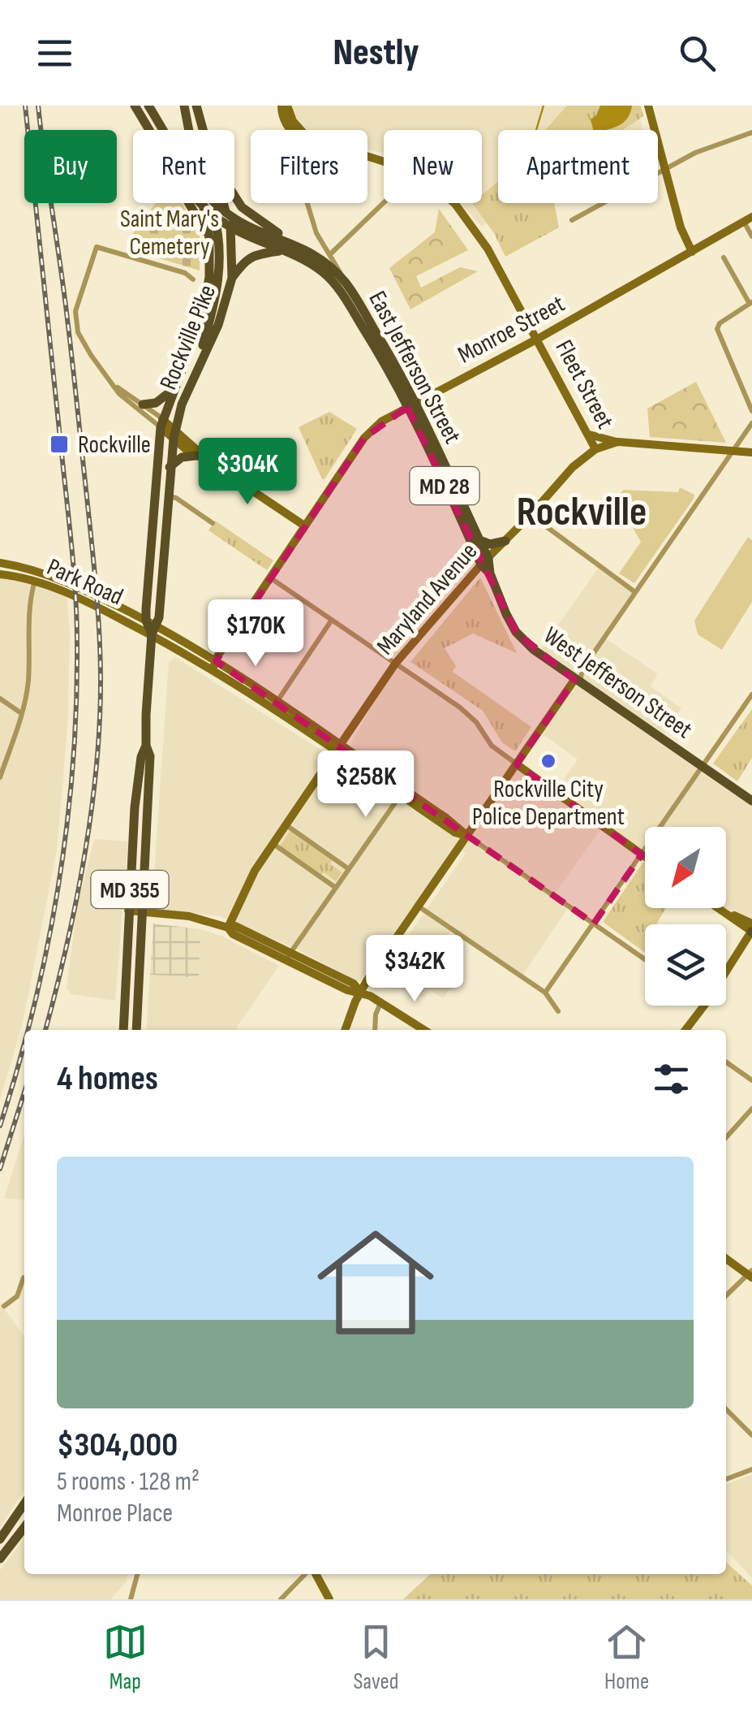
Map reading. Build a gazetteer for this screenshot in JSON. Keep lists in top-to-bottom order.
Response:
{
  "streets": {
    "main road": [
      "Rockville Pike",
      "East Jefferson Street",
      "MD 28",
      "West Jefferson Street",
      "MD 355"
    ],
    "street": [
      "Monroe Street",
      "Fleet Street",
      "Park Road",
      "Maryland Avenue"
    ]
  },
  "crossings": [
    ["Monroe Street", "East Jefferson Street"],
    ["Monroe Street", "Fleet Street"],
    ["Monroe Street", "Park Road"],
    ["Rockville Pike", "MD 28"],
    ["Rockville Pike", "Park Road"],
    ["Rockville Pike", "MD 355"],
    ["East Jefferson Street", "MD 28"],
    ["East Jefferson Street", "Maryland Avenue"],
    ["East Jefferson Street", "West Jefferson Street"],
    ["Fleet Street", "Maryland Avenue"],
    ["Park Road", "Maryland Avenue"],
    ["Park Road", "MD 355"],
    ["Maryland Avenue", "West Jefferson Street"]
  ],
  "districts": ["Rockville"],
  "parks": ["Saint Mary's Cemetery"],
  "places": {
    "transit": ["Rockville"],
    "other": ["Rockville City Police Department"]
  },
  "north": "bottom left",
  "page": {
    "header": "Nestly",
    "chip": [
      "Buy",
      "Rent",
      "Filters",
      "New",
      "Apartment"
    ],
    "price": [
      "$304K",
      "$170K",
      "$258K",
      "$342K"
    ],
    "heading": "4 homes",
    "list": [
      {
        "name": "$304,000",
        "note": "5 rooms · 128 m² · Monroe Place"
      }
    ],
    "tabs": ["Map", "Saved", "Home"]
  }
}
